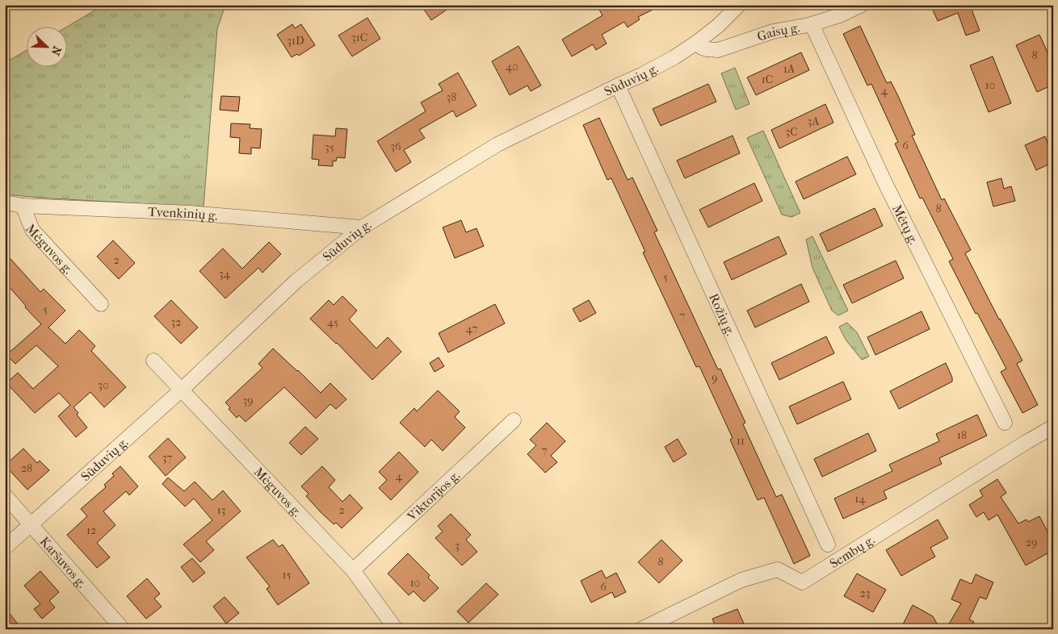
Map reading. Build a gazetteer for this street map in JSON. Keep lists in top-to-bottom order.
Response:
{
  "streets": {
    "street": [
      "Gaisų g.",
      "Sūduvių g.",
      "Tvenkinių g.",
      "Mėtų g.",
      "Mėguvos g.",
      "Rožių g.",
      "Viktorijos g.",
      "Sembų g.",
      "Karšuvos g."
    ]
  },
  "crossings": [
    ["Gaisų g.", "Sūduvių g."],
    ["Gaisų g.", "Mėtų g."],
    ["Sūduvių g.", "Tvenkinių g."],
    ["Sūduvių g.", "Mėguvos g."],
    ["Sūduvių g.", "Rožių g."],
    ["Sūduvių g.", "Karšuvos g."],
    ["Tvenkinių g.", "Mėguvos g."],
    ["Mėguvos g.", "Viktorijos g."]
  ],
  "house_numbers": [
    "31C",
    "31D",
    "8",
    "40",
    "1A",
    "1C",
    "10",
    "4",
    "38",
    "3A",
    "3C",
    "6",
    "36",
    "35",
    "8",
    "2",
    "34",
    "5",
    "5",
    "7",
    "32",
    "45",
    "47",
    "9",
    "30",
    "39",
    "18",
    "11",
    "7",
    "37",
    "28",
    "4",
    "14",
    "13",
    "2",
    "12",
    "29",
    "3",
    "8",
    "15",
    "10",
    "6",
    "23"
  ],
  "north": "bottom right"
}
